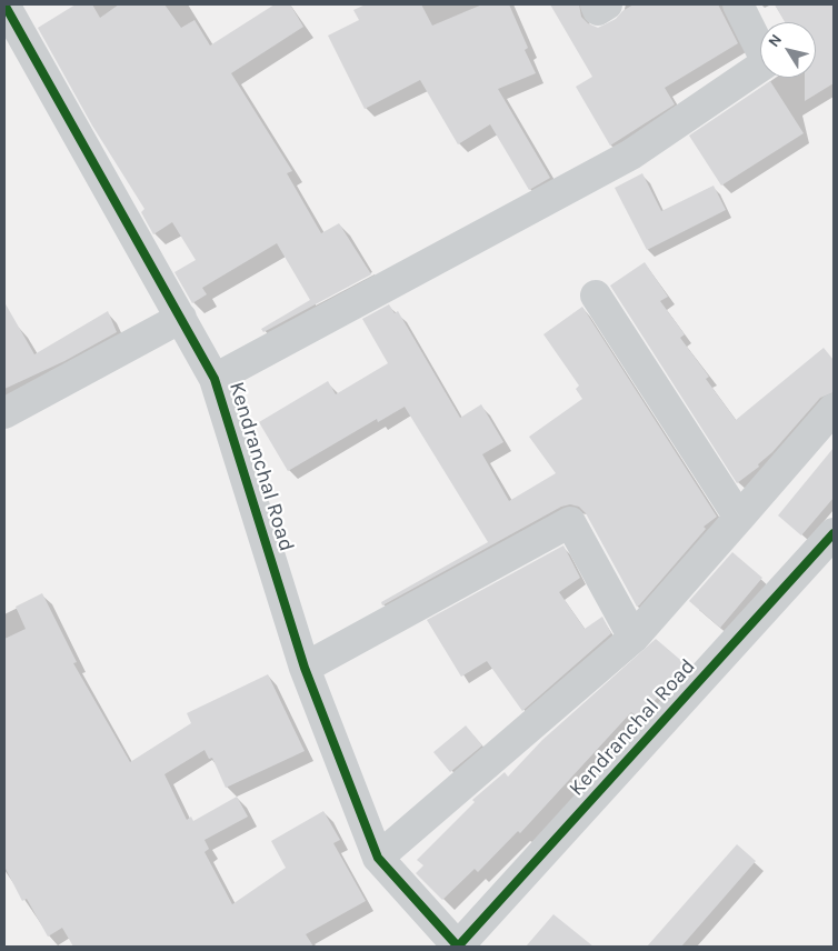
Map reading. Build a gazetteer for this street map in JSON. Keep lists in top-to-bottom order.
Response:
{
  "streets": {
    "street": ["Kendranchal Road"]
  },
  "north": "top left"
}
